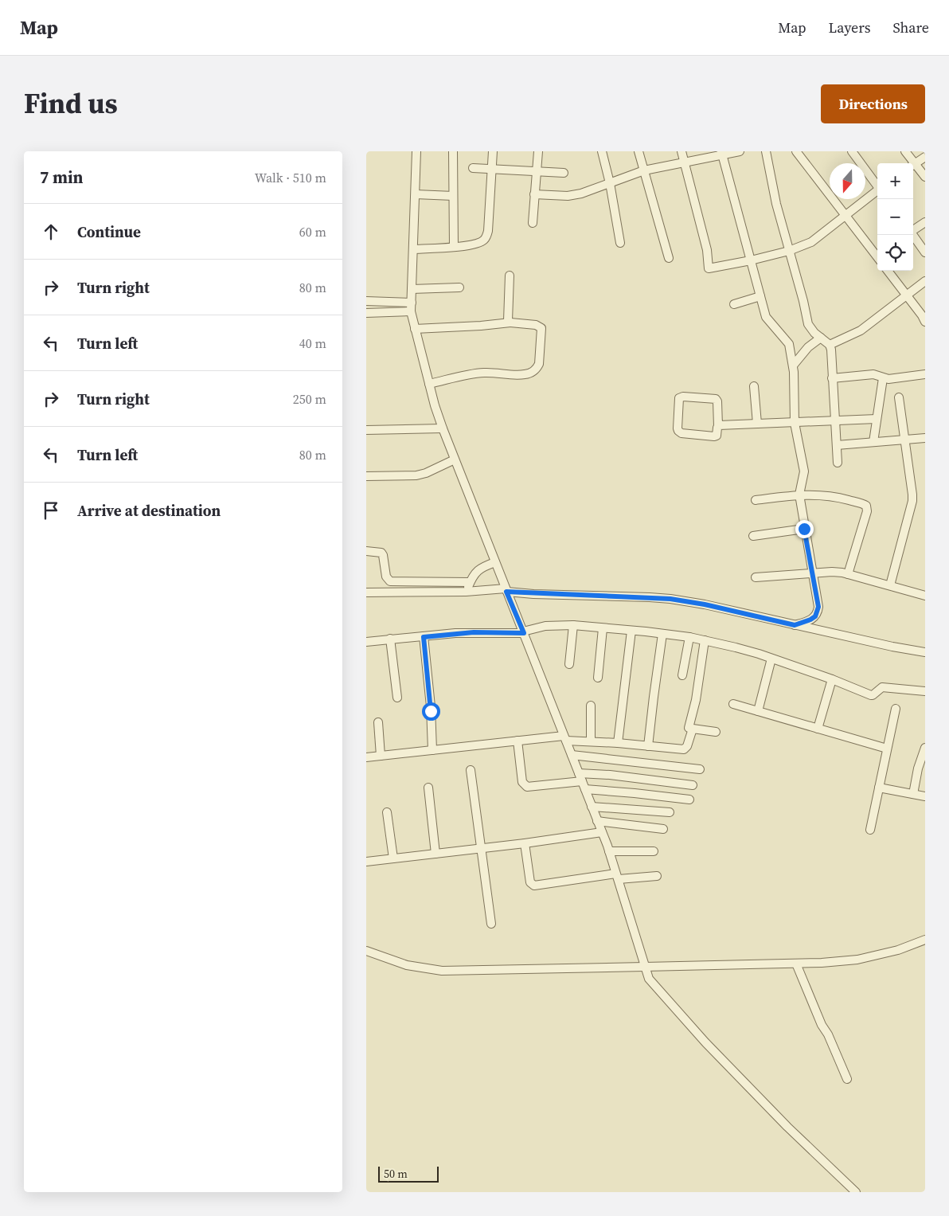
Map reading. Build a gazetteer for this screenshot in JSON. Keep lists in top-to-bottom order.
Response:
{
  "scale_bar": "50 m",
  "north": "bottom",
  "page": {
    "header": "Map",
    "nav": ["Map", "Layers", "Share"],
    "title": "Find us",
    "buttons": "Directions",
    "heading": ["7 min", "Walk · 510 m"],
    "map_buttons": ["+", "−"],
    "list": [
      ["Continue", "60 m"],
      ["Turn right", "80 m"],
      ["Turn left", "40 m"],
      ["Turn right", "250 m"],
      ["Turn left", "80 m"],
      "Arrive at destination"
    ],
    "scale": "50 m"
  }
}
